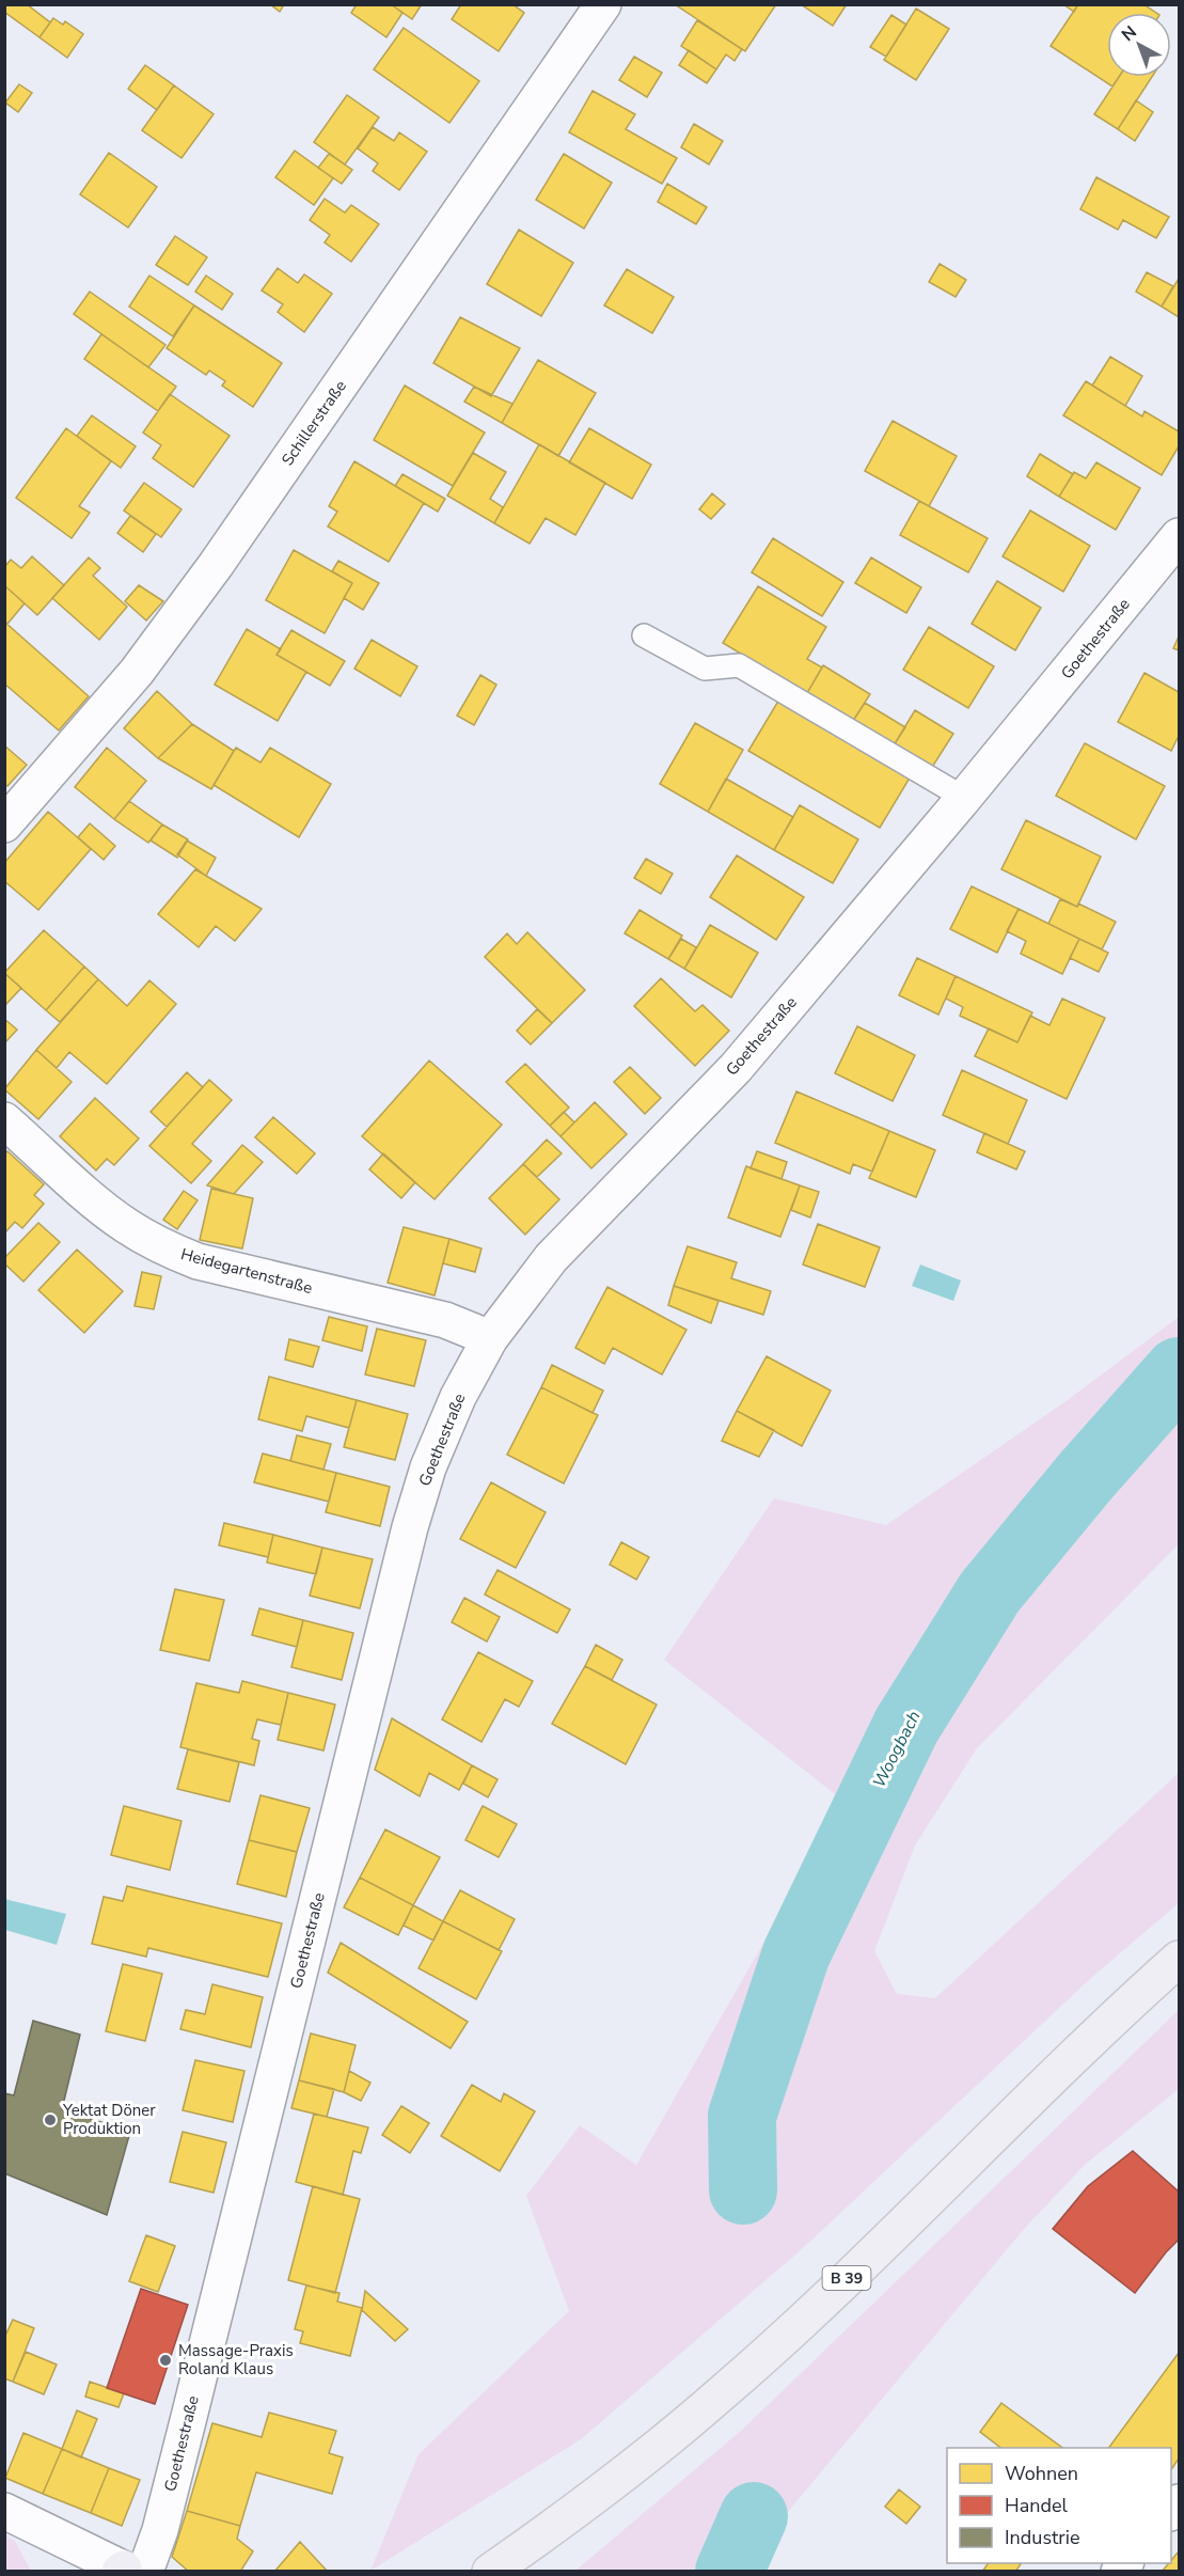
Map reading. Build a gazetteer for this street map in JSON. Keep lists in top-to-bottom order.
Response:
{
  "streets": {
    "main road": ["B 39"],
    "street": ["Schillerstraße", "Goethestraße", "Heidegartenstraße"]
  },
  "crossings": [
    ["Goethestraße", "Heidegartenstraße"]
  ],
  "water": ["Woogbach"],
  "places": ["Yektat Döner Produktion", "Massage-Praxis Roland Klaus"],
  "legend": ["Wohnen", "Handel", "Industrie"],
  "north": "top left"
}
